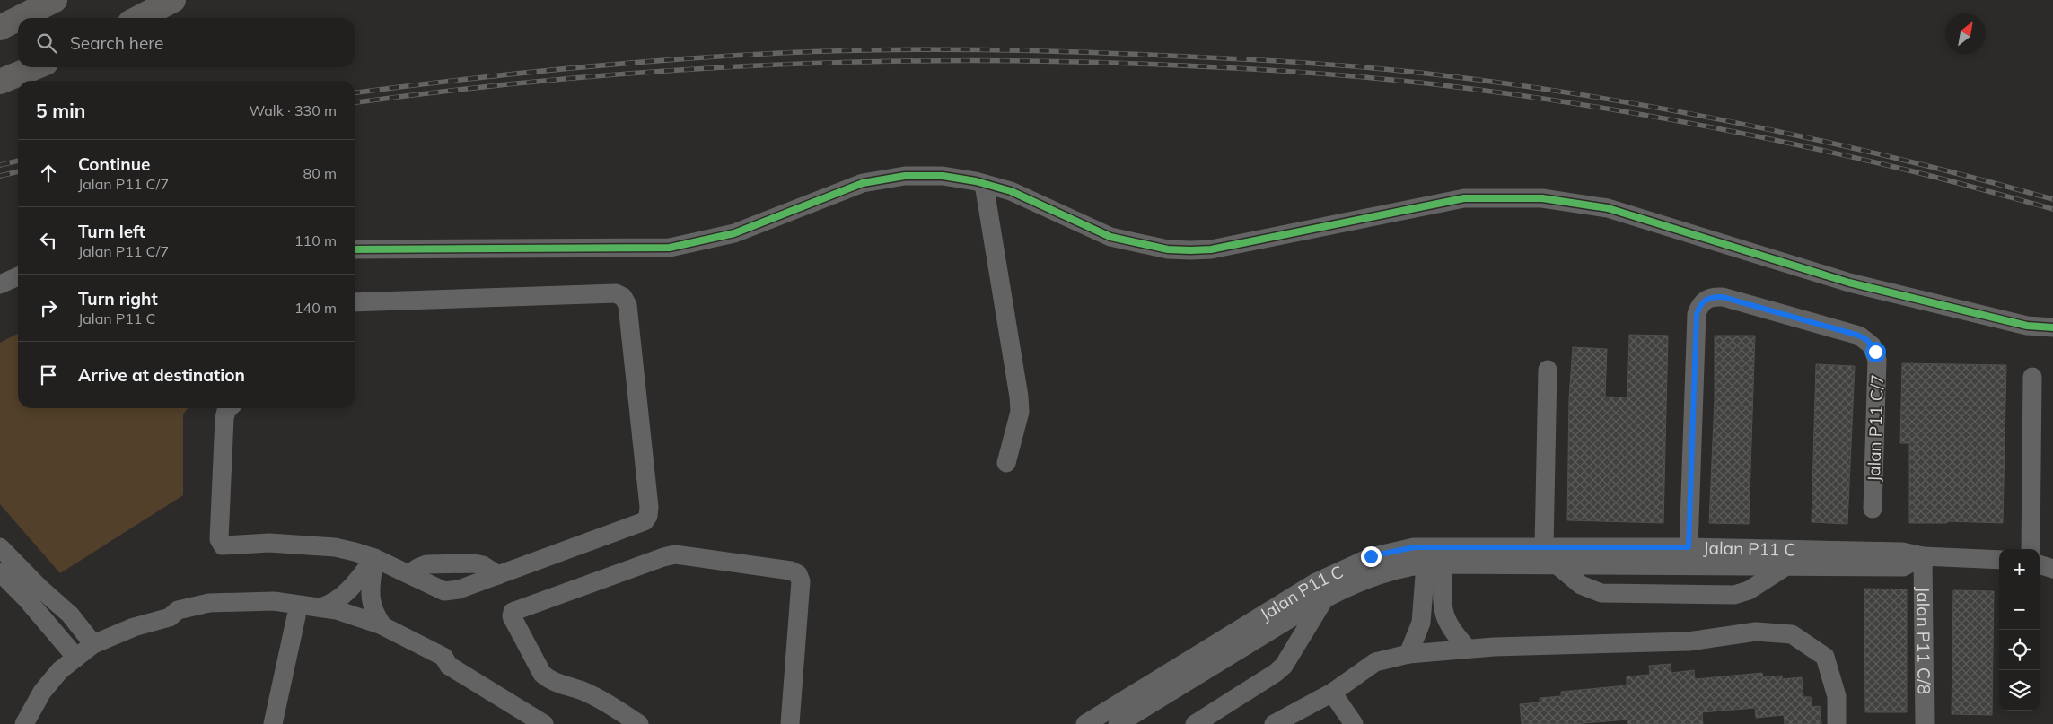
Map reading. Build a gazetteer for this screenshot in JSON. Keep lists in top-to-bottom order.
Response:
{
  "streets": {
    "street": ["Jalan P11 C/7", "Jalan P11 C", "Jalan P11 C/8"]
  },
  "crossings": [
    ["Jalan P11 C/7", "Jalan P11 C"],
    ["Jalan P11 C", "Jalan P11 C/8"]
  ],
  "north": "top right",
  "page": {
    "search": "Search here",
    "heading": ["5 min", "Walk · 330 m"],
    "list": [
      ["Continue", "Jalan P11 C/7", "80 m"],
      ["Turn left", "Jalan P11 C/7", "110 m"],
      ["Turn right", "Jalan P11 C", "140 m"],
      "Arrive at destination"
    ],
    "map_buttons": ["+", "−"]
  }
}
